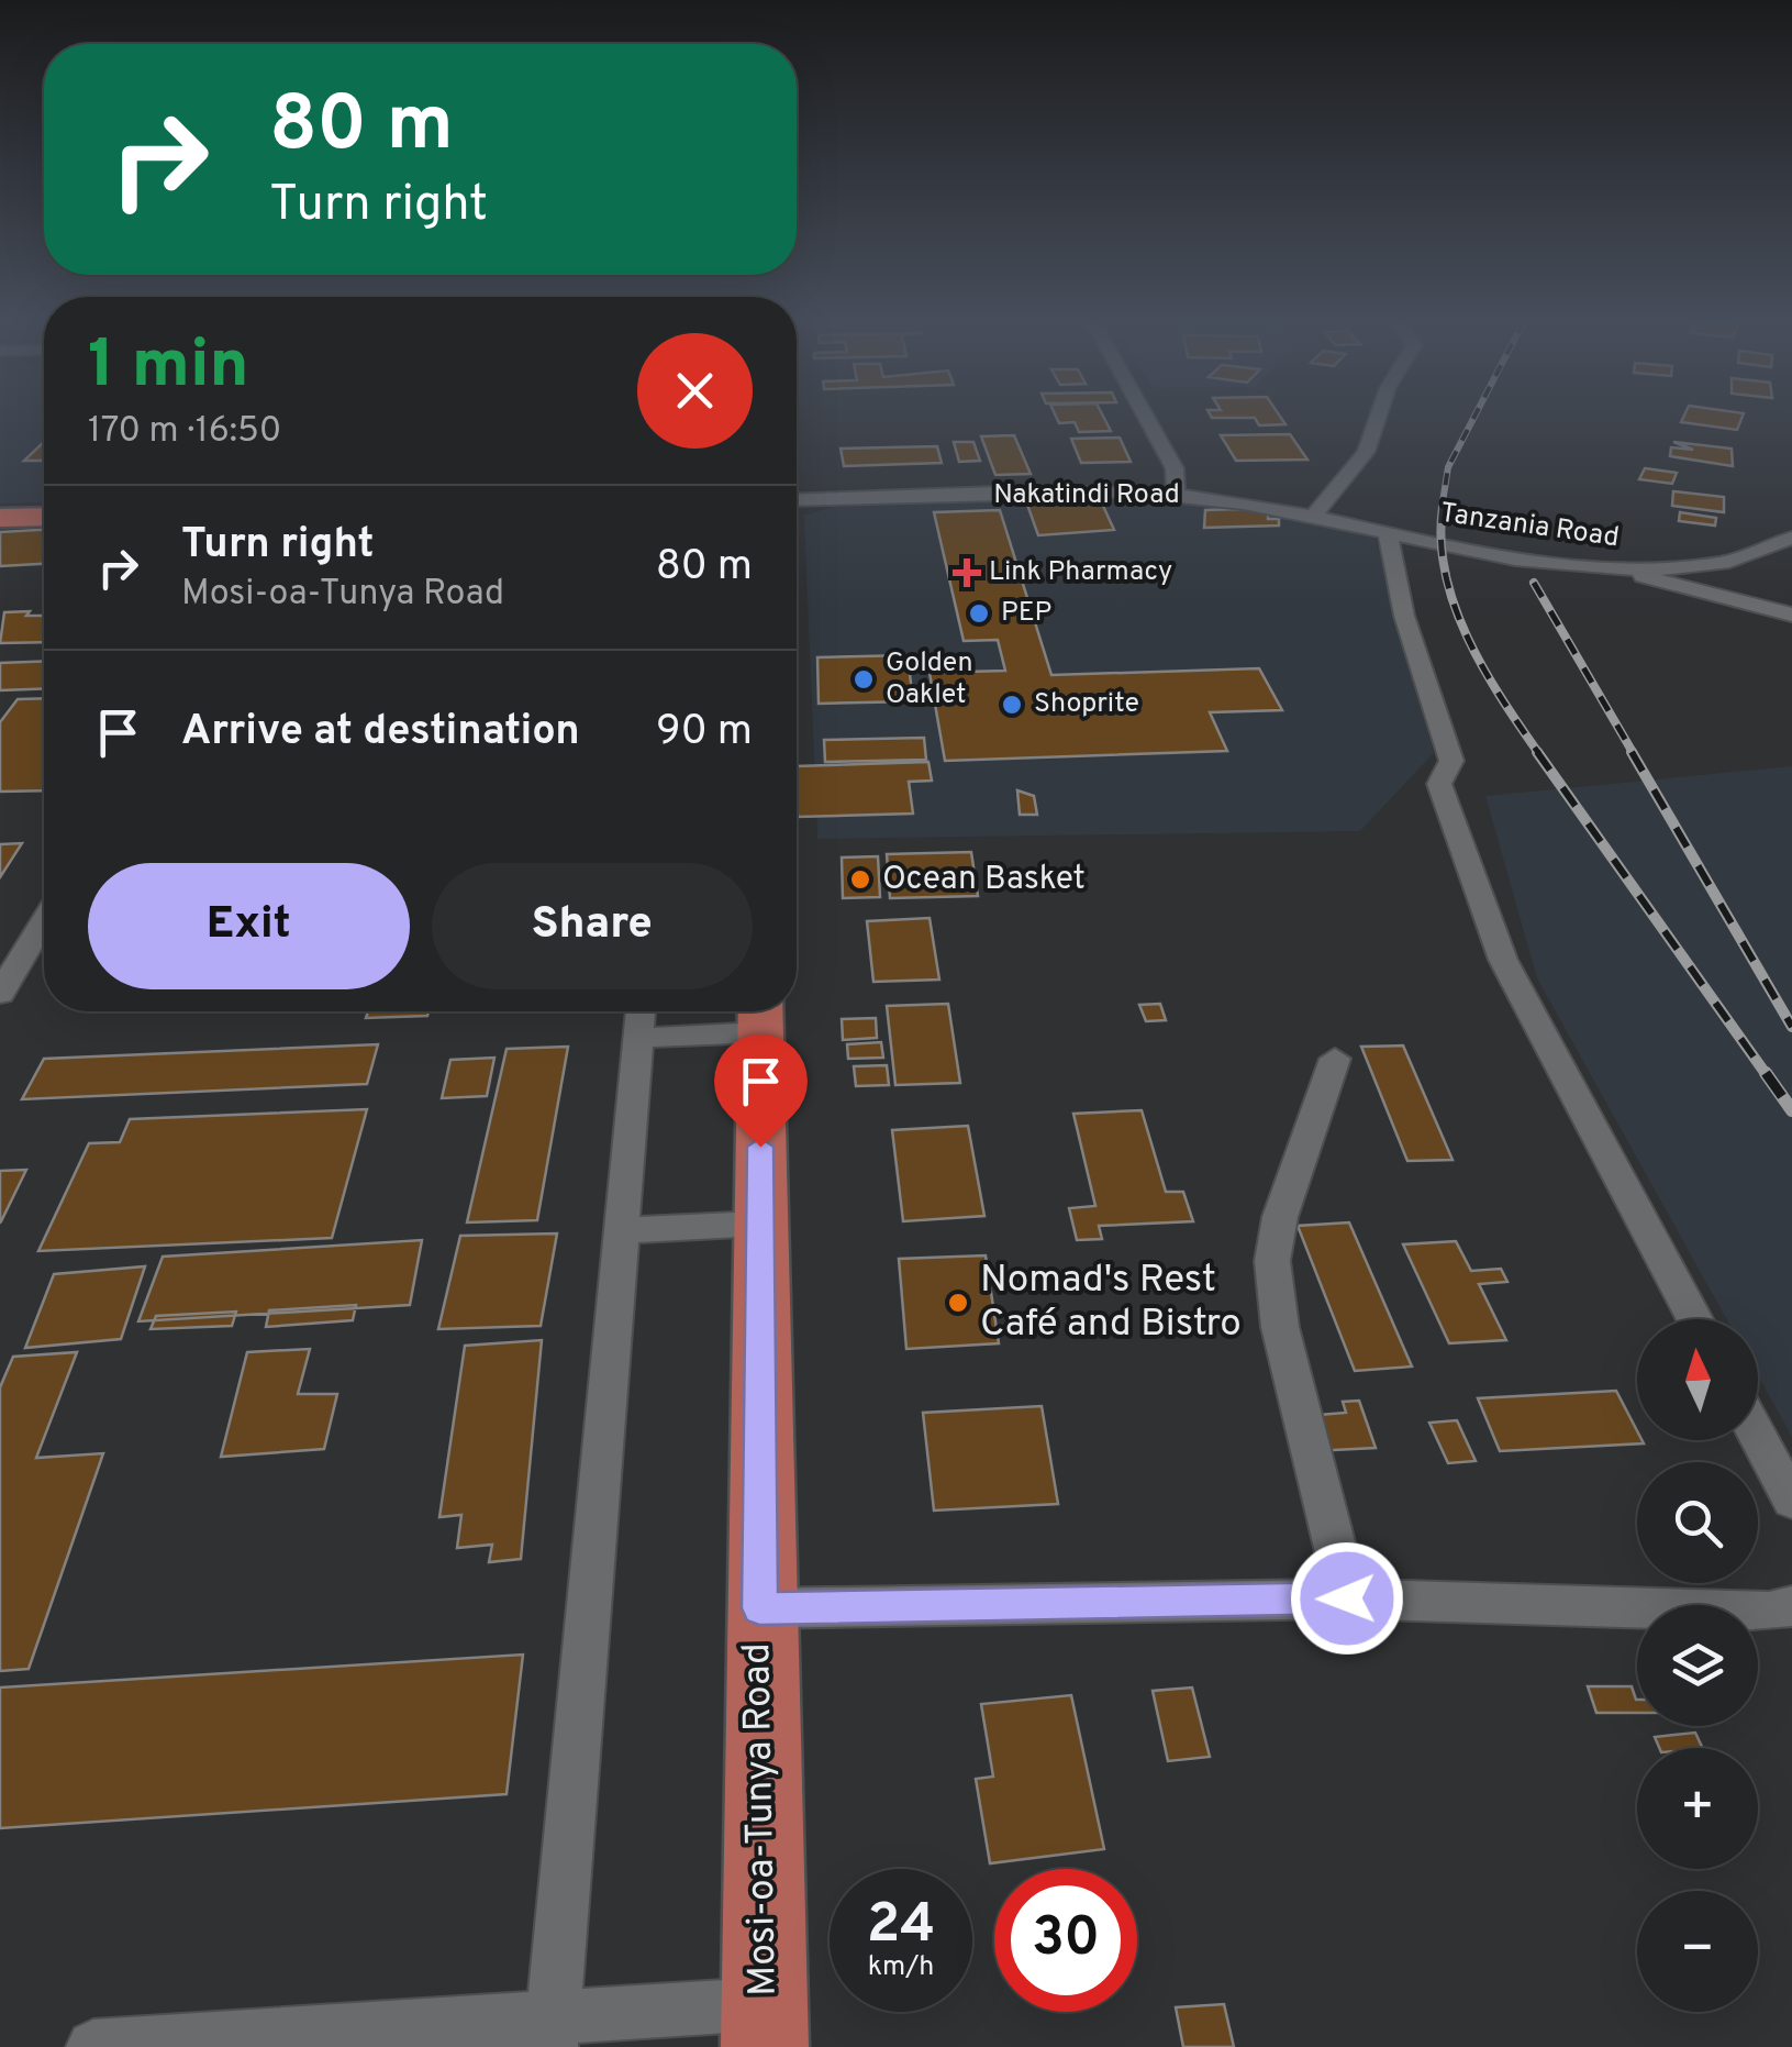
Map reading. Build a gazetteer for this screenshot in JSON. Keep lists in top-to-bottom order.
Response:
{
  "streets": {
    "highway": ["Mosi-oa-Tunya Road"],
    "street": ["Nakatindi Road", "Tanzania Road"]
  },
  "crossings": [
    ["Nakatindi Road", "Tanzania Road"]
  ],
  "places": {
    "health": ["Link Pharmacy"],
    "other": [
      "PEP",
      "Golden Oaklet",
      "Shoprite",
      "Ocean Basket",
      "Nomad's Rest Café and Bistro"
    ]
  },
  "north": "top",
  "page": {
    "turn": ["80 m", "Turn right"],
    "heading": ["1 min", "170 m · 16:50"],
    "list": [
      {
        "name": "Turn right",
        "note": "Mosi-oa-Tunya Road",
        "value": "80 m"
      },
      {
        "name": "Arrive at destination",
        "value": "90 m"
      }
    ],
    "buttons": ["Exit", "Share"],
    "map_buttons": ["+", "−"],
    "speed": "24 km/h",
    "limit": "30"
  }
}
